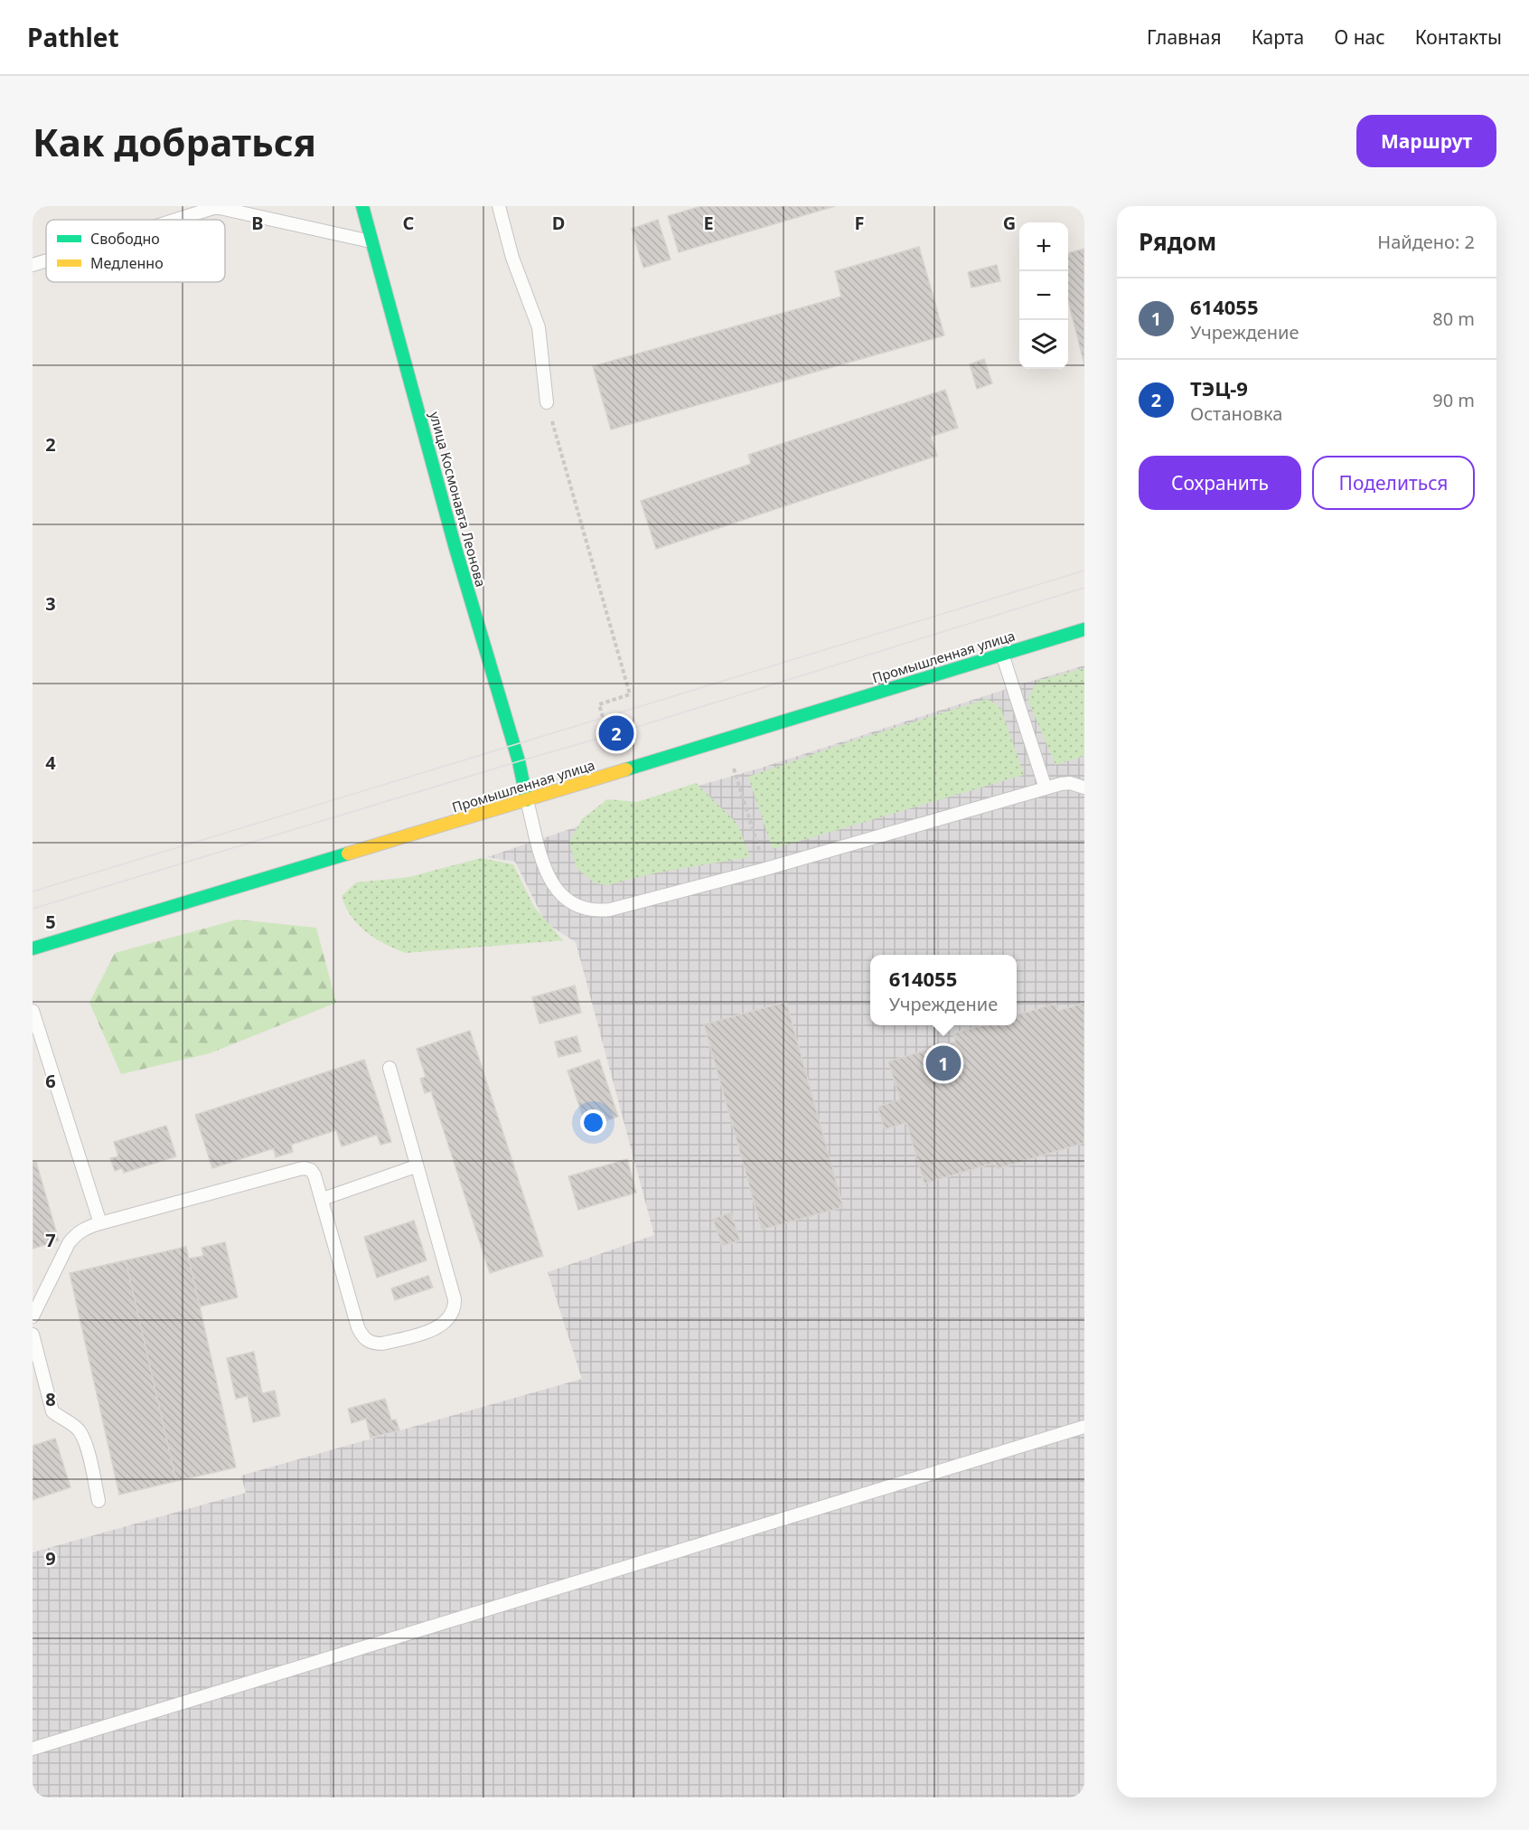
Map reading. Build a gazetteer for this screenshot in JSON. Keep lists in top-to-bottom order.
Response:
{
  "streets": {
    "street": ["улица Космонавта Леонова", "Промышленная улица"]
  },
  "crossings": [
    ["улица Космонавта Леонова", "Промышленная улица"]
  ],
  "legend": ["Свободно", "Медленно"],
  "page": {
    "header": "Pathlet",
    "nav": [
      "Главная",
      "Карта",
      "О нас",
      "Контакты"
    ],
    "buttons": [
      "Маршрут",
      ["Сохранить", "Поделиться"]
    ],
    "title": "Как добраться",
    "heading": ["Рядом", "Найдено: 2"],
    "map_buttons": ["+", "−"],
    "list": [
      {
        "mark": "1",
        "name": "614055",
        "note": "Учреждение",
        "value": "80 m"
      },
      {
        "mark": "2",
        "name": "ТЭЦ-9",
        "note": "Остановка",
        "value": "90 m"
      }
    ],
    "pins": ["2", "1"],
    "popup": ["614055", "Учреждение"]
  },
  "grid": {
    "columns": [
      "B",
      "C",
      "D",
      "E",
      "F",
      "G"
    ],
    "rows": [
      "2",
      "3",
      "4",
      "5",
      "6",
      "7",
      "8",
      "9"
    ]
  }
}
